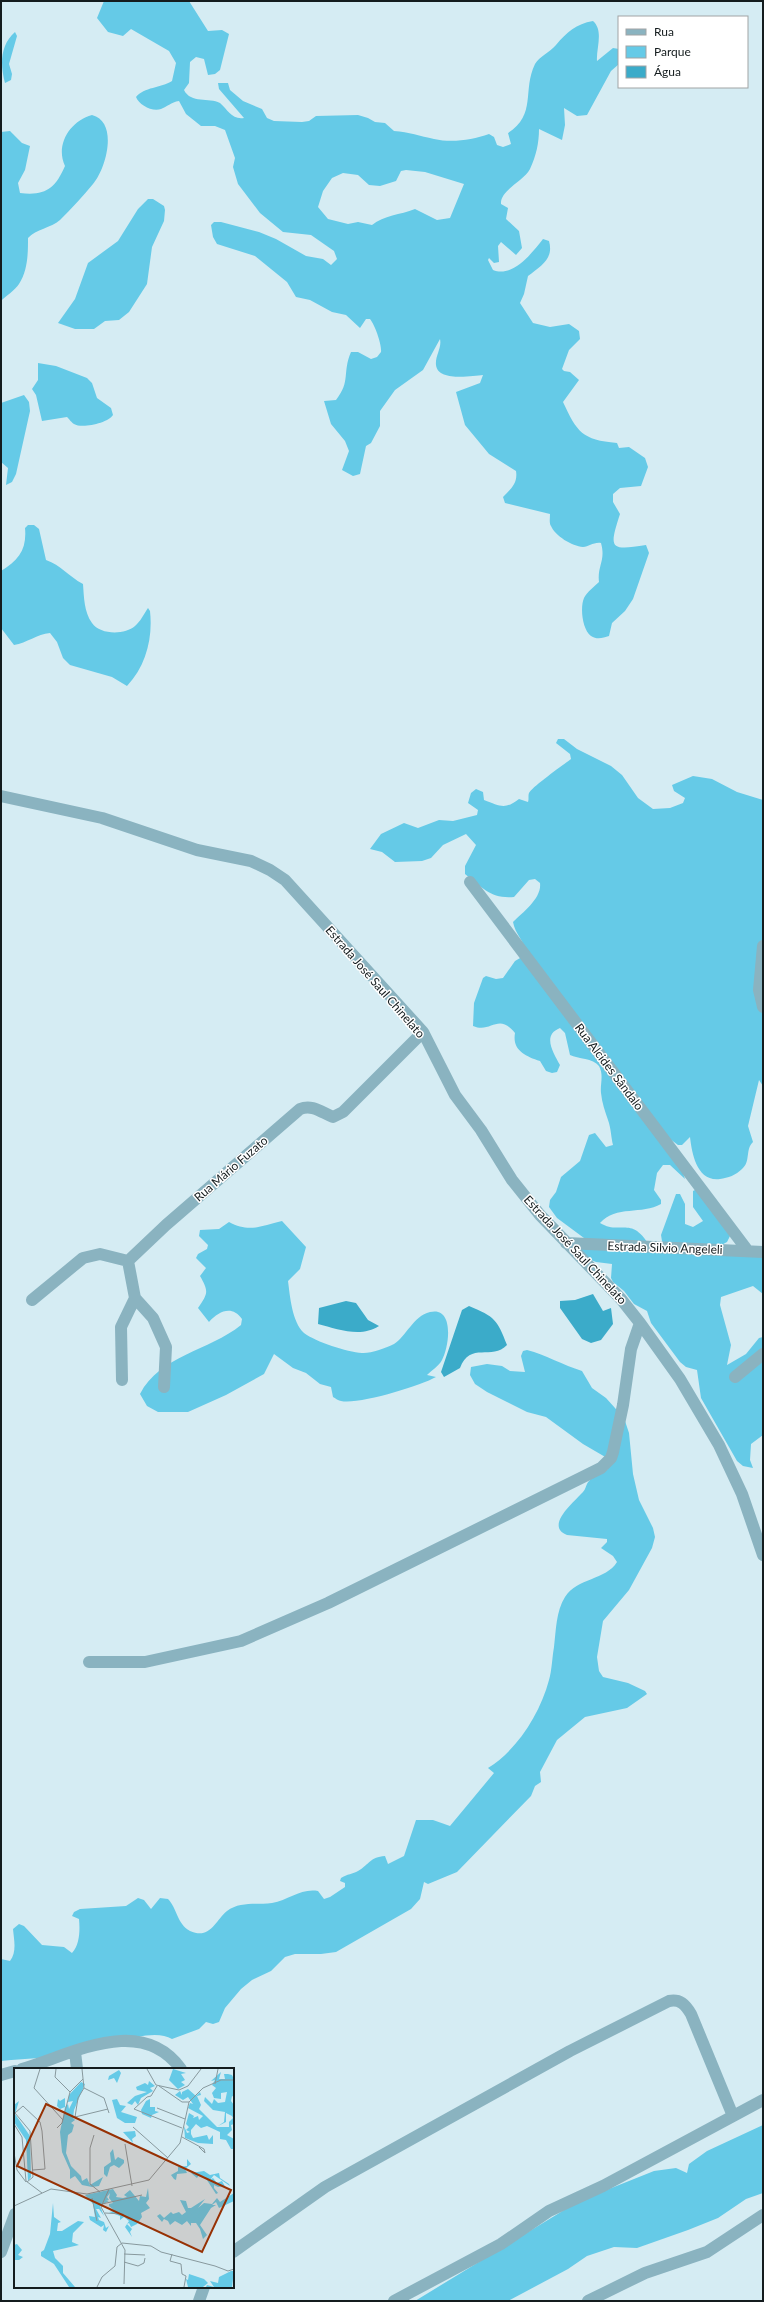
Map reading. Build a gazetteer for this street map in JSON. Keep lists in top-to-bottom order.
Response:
{
  "streets": {
    "street": [
      "Estrada José Saul Chinelato",
      "Rua Alcides Sândalo",
      "Rua Mário Fuzato",
      "Estrada Silvio Angeleli"
    ]
  },
  "crossings": [
    ["Estrada José Saul Chinelato", "Rua Mário Fuzato"],
    ["Estrada José Saul Chinelato", "Estrada Silvio Angeleli"],
    ["Rua Alcides Sândalo", "Estrada Silvio Angeleli"]
  ],
  "legend": ["Rua", "Parque", "Água"]
}
